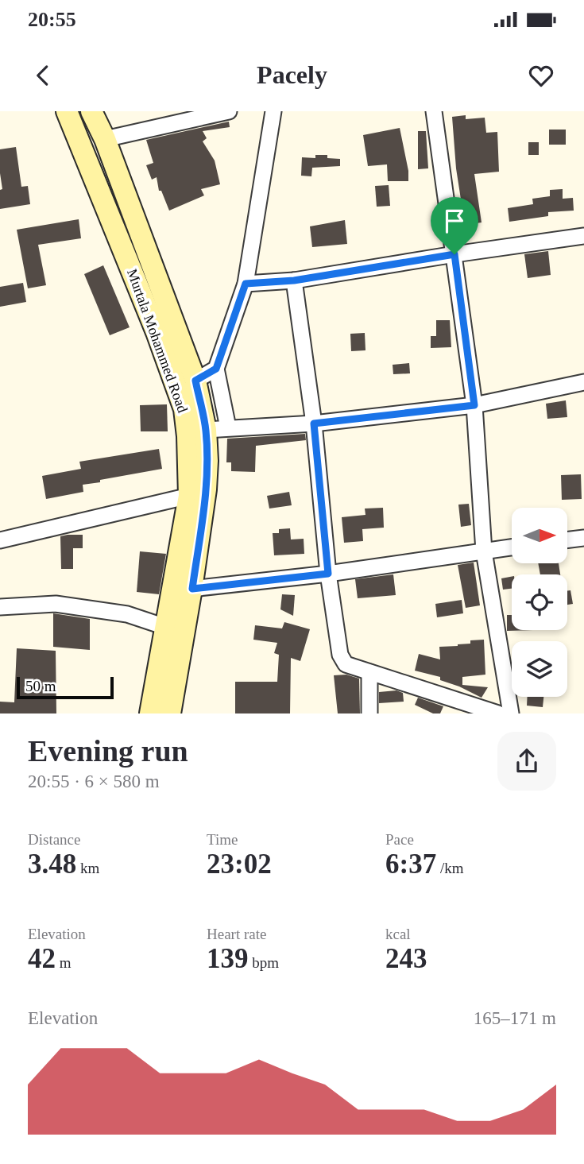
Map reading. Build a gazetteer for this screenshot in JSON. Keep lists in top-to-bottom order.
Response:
{
  "streets": {
    "main road": ["Murtala Mohammed Road"]
  },
  "scale_bar": "50 m",
  "north": "right",
  "page": {
    "status": "20:55",
    "header": "Pacely",
    "scale": "50 m",
    "heading": ["Evening run", "20:55 · 6 × 580 m"],
    "stats": [
      ["Distance", "3.48 km"],
      ["Time", "23:02"],
      ["Pace", "6:37 /km"],
      ["Elevation", "42 m"],
      ["Heart rate", "139 bpm"],
      ["kcal", "243"]
    ],
    "chart": ["Elevation", "165–171 m"]
  }
}
